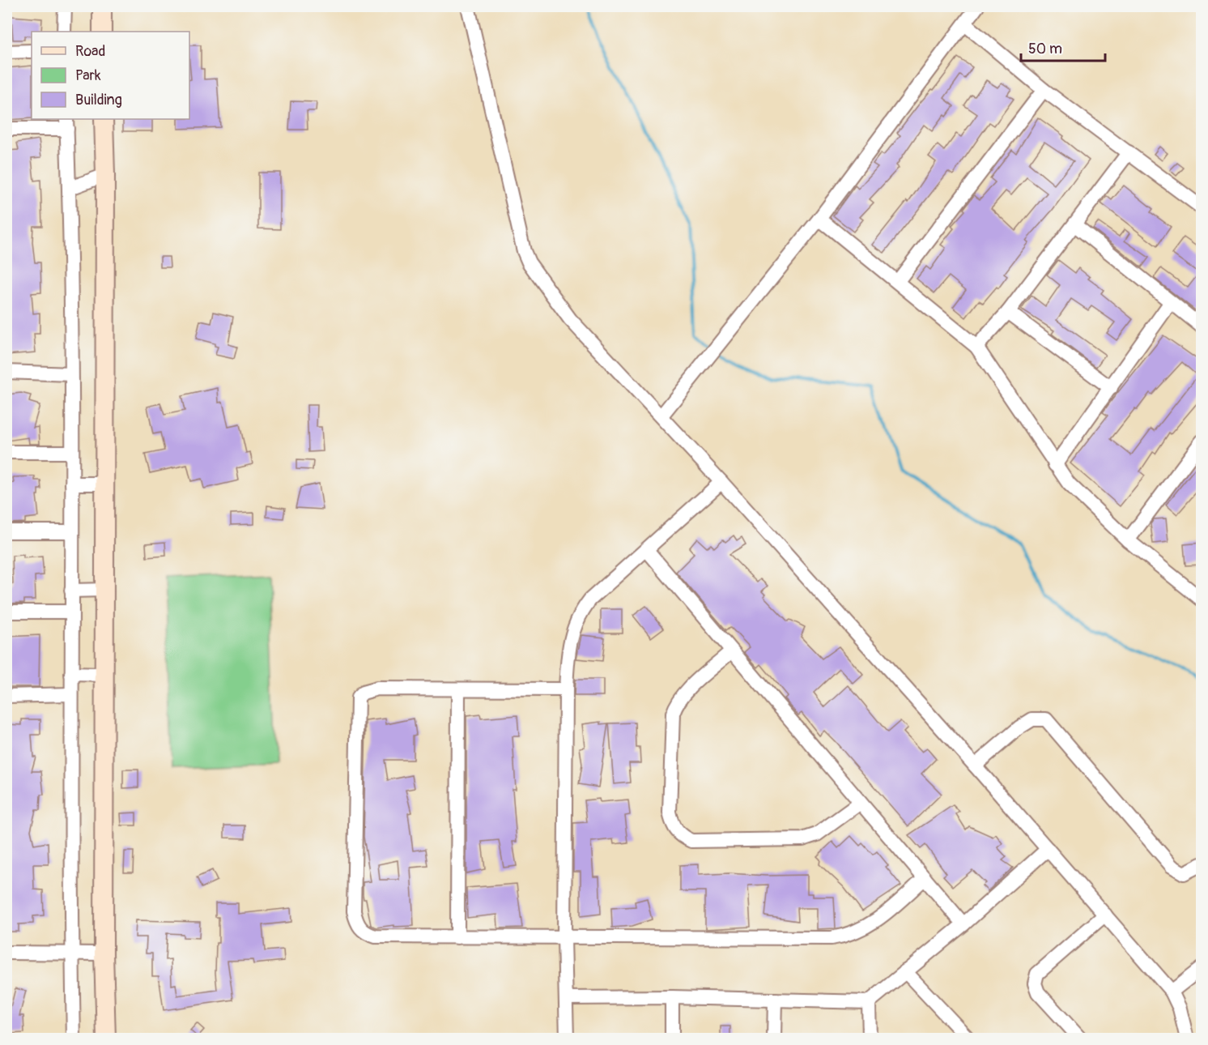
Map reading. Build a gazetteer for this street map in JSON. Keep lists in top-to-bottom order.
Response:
{
  "legend": ["Road", "Park", "Building"],
  "scale_bar": "50 m"
}
